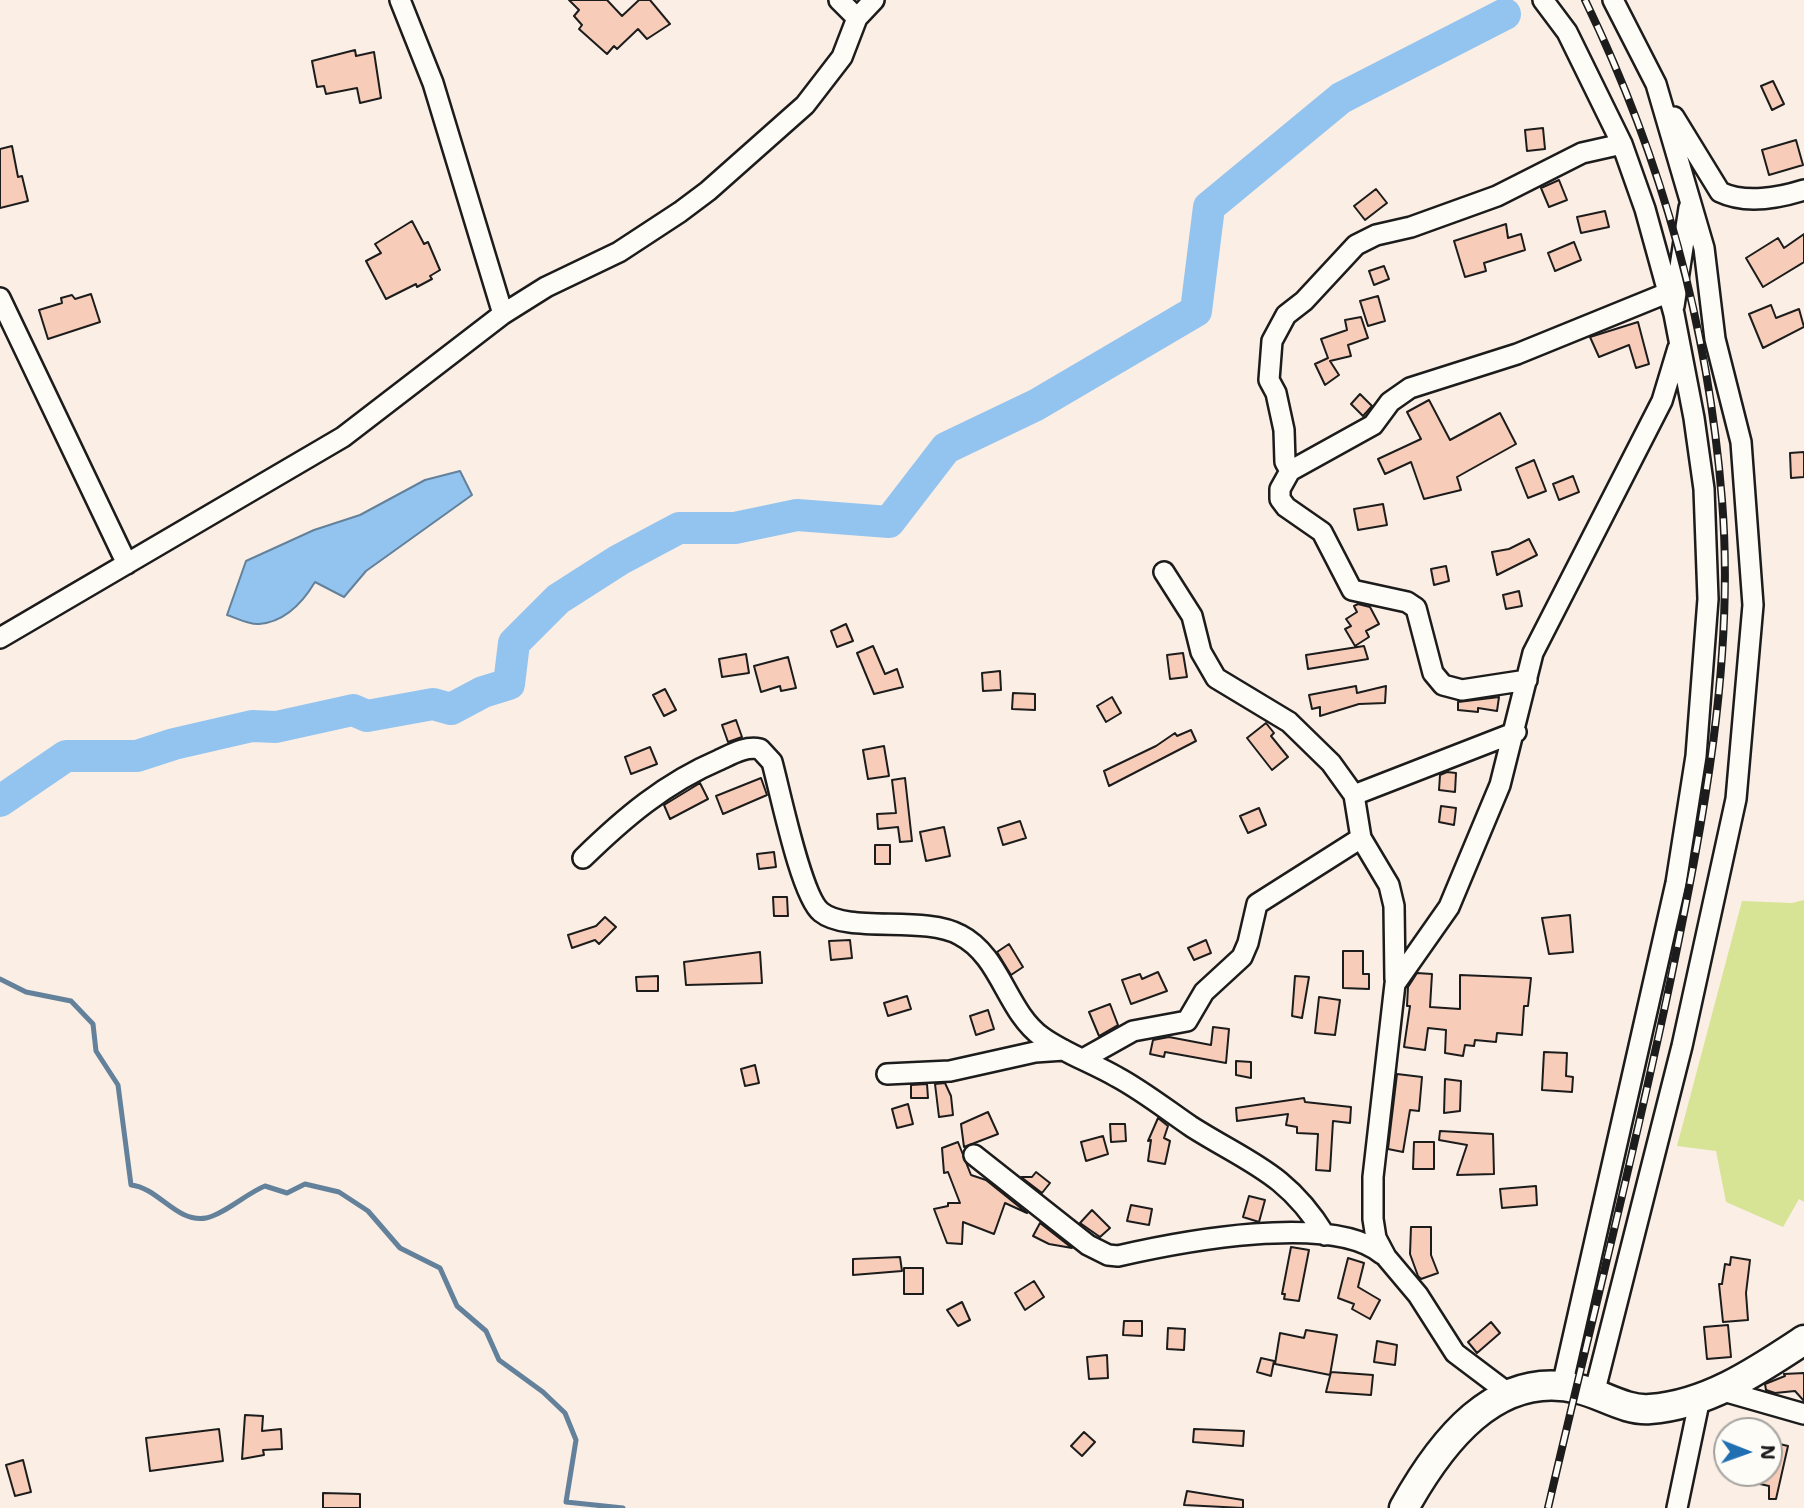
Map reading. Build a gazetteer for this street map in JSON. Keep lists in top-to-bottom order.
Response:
{
  "north": "right"
}
